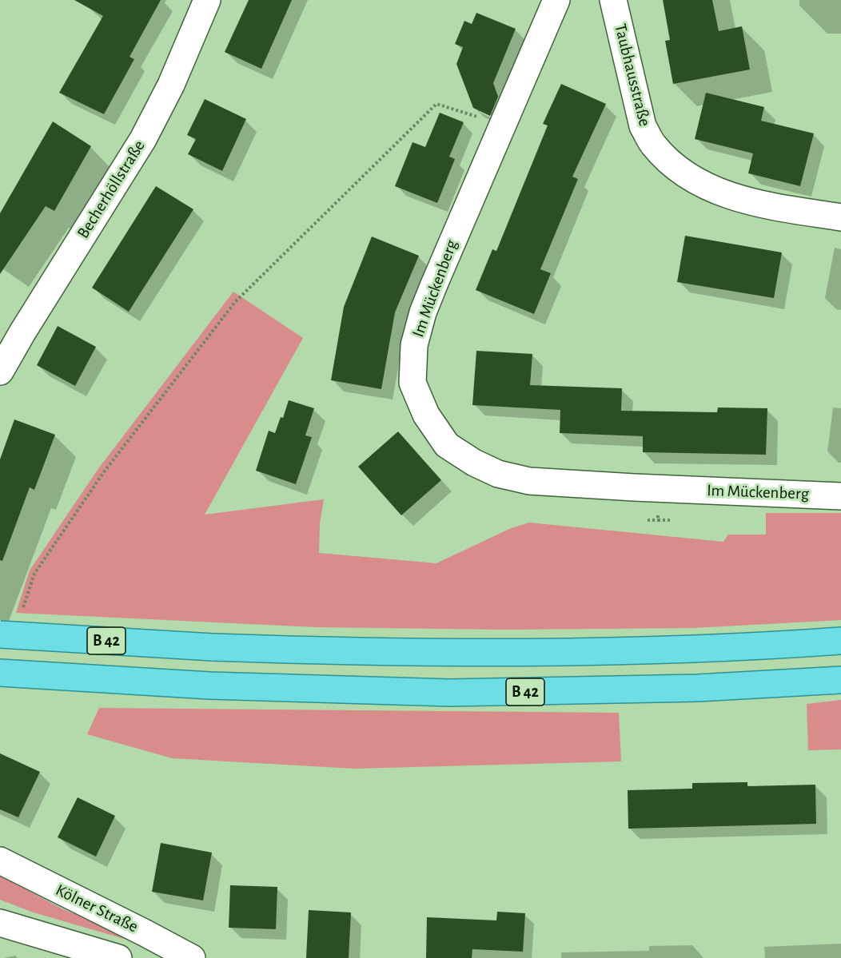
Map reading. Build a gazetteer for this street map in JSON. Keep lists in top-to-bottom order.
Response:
{
  "streets": {
    "highway": ["B 42"],
    "street": [
      "Taubhausstraße",
      "Becherhöllstraße",
      "Im Mückenberg",
      "Kölner Straße"
    ]
  }
}
